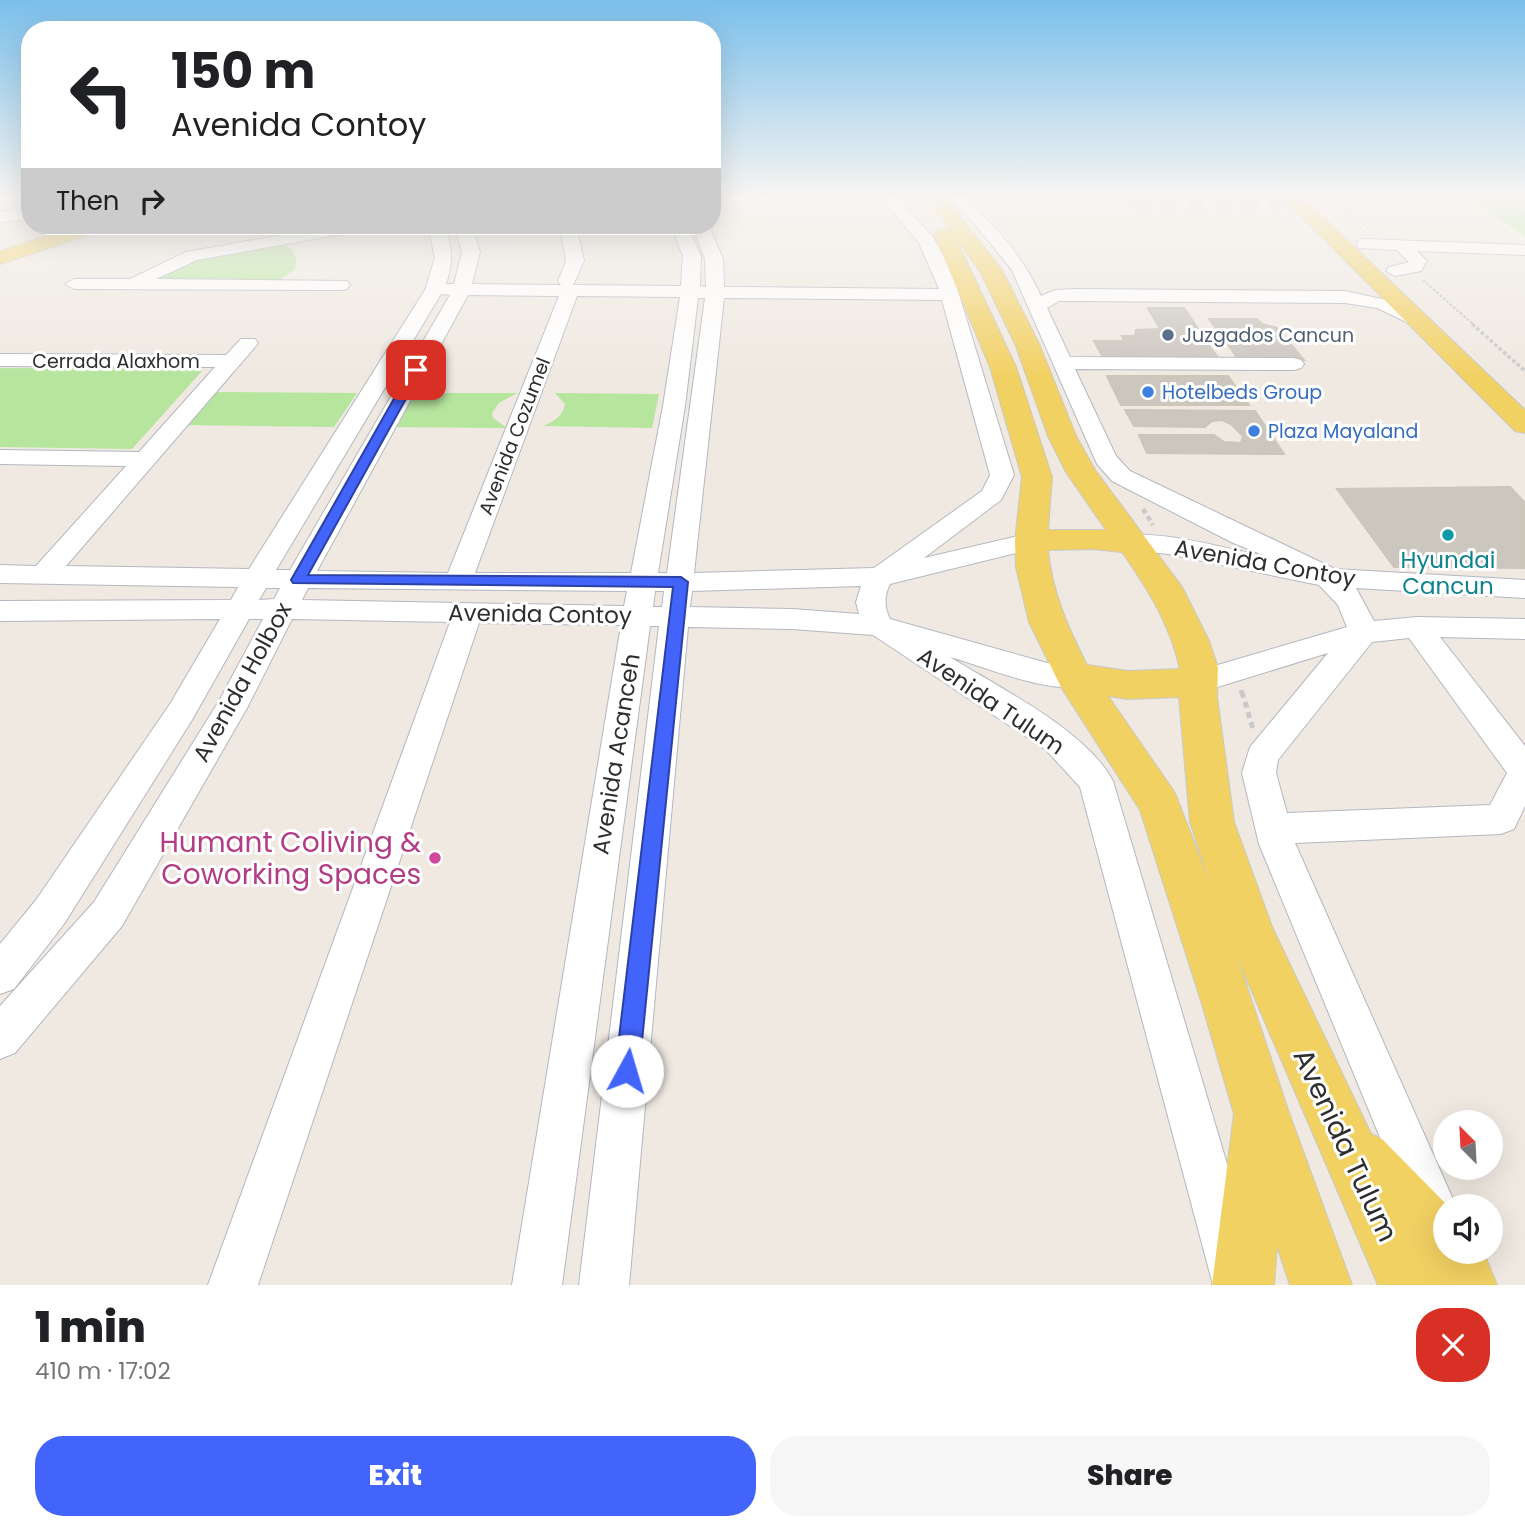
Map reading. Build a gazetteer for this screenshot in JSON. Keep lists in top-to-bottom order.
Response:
{
  "streets": {
    "main road": ["Avenida Tulum"],
    "street": [
      "Cerrada Alaxhom",
      "Avenida Cozumel",
      "Avenida Contoy",
      "Avenida Holbox",
      "Avenida Acanceh"
    ]
  },
  "crossings": [
    ["Avenida Cozumel", "Avenida Contoy"],
    ["Avenida Contoy", "Avenida Holbox"],
    ["Avenida Contoy", "Avenida Tulum"],
    ["Avenida Contoy", "Avenida Acanceh"]
  ],
  "places": [
    "Juzgados Cancun",
    "Hotelbeds Group",
    "Plaza Mayaland",
    "Hyundai Cancun",
    "Humant Coliving & Coworking Spaces"
  ],
  "north": "top left",
  "page": {
    "turn": ["150 m", "Avenida Contoy"],
    "then": "Then",
    "heading": ["1 min", "410 m · 17:02"],
    "buttons": ["Exit", "Share"]
  }
}
